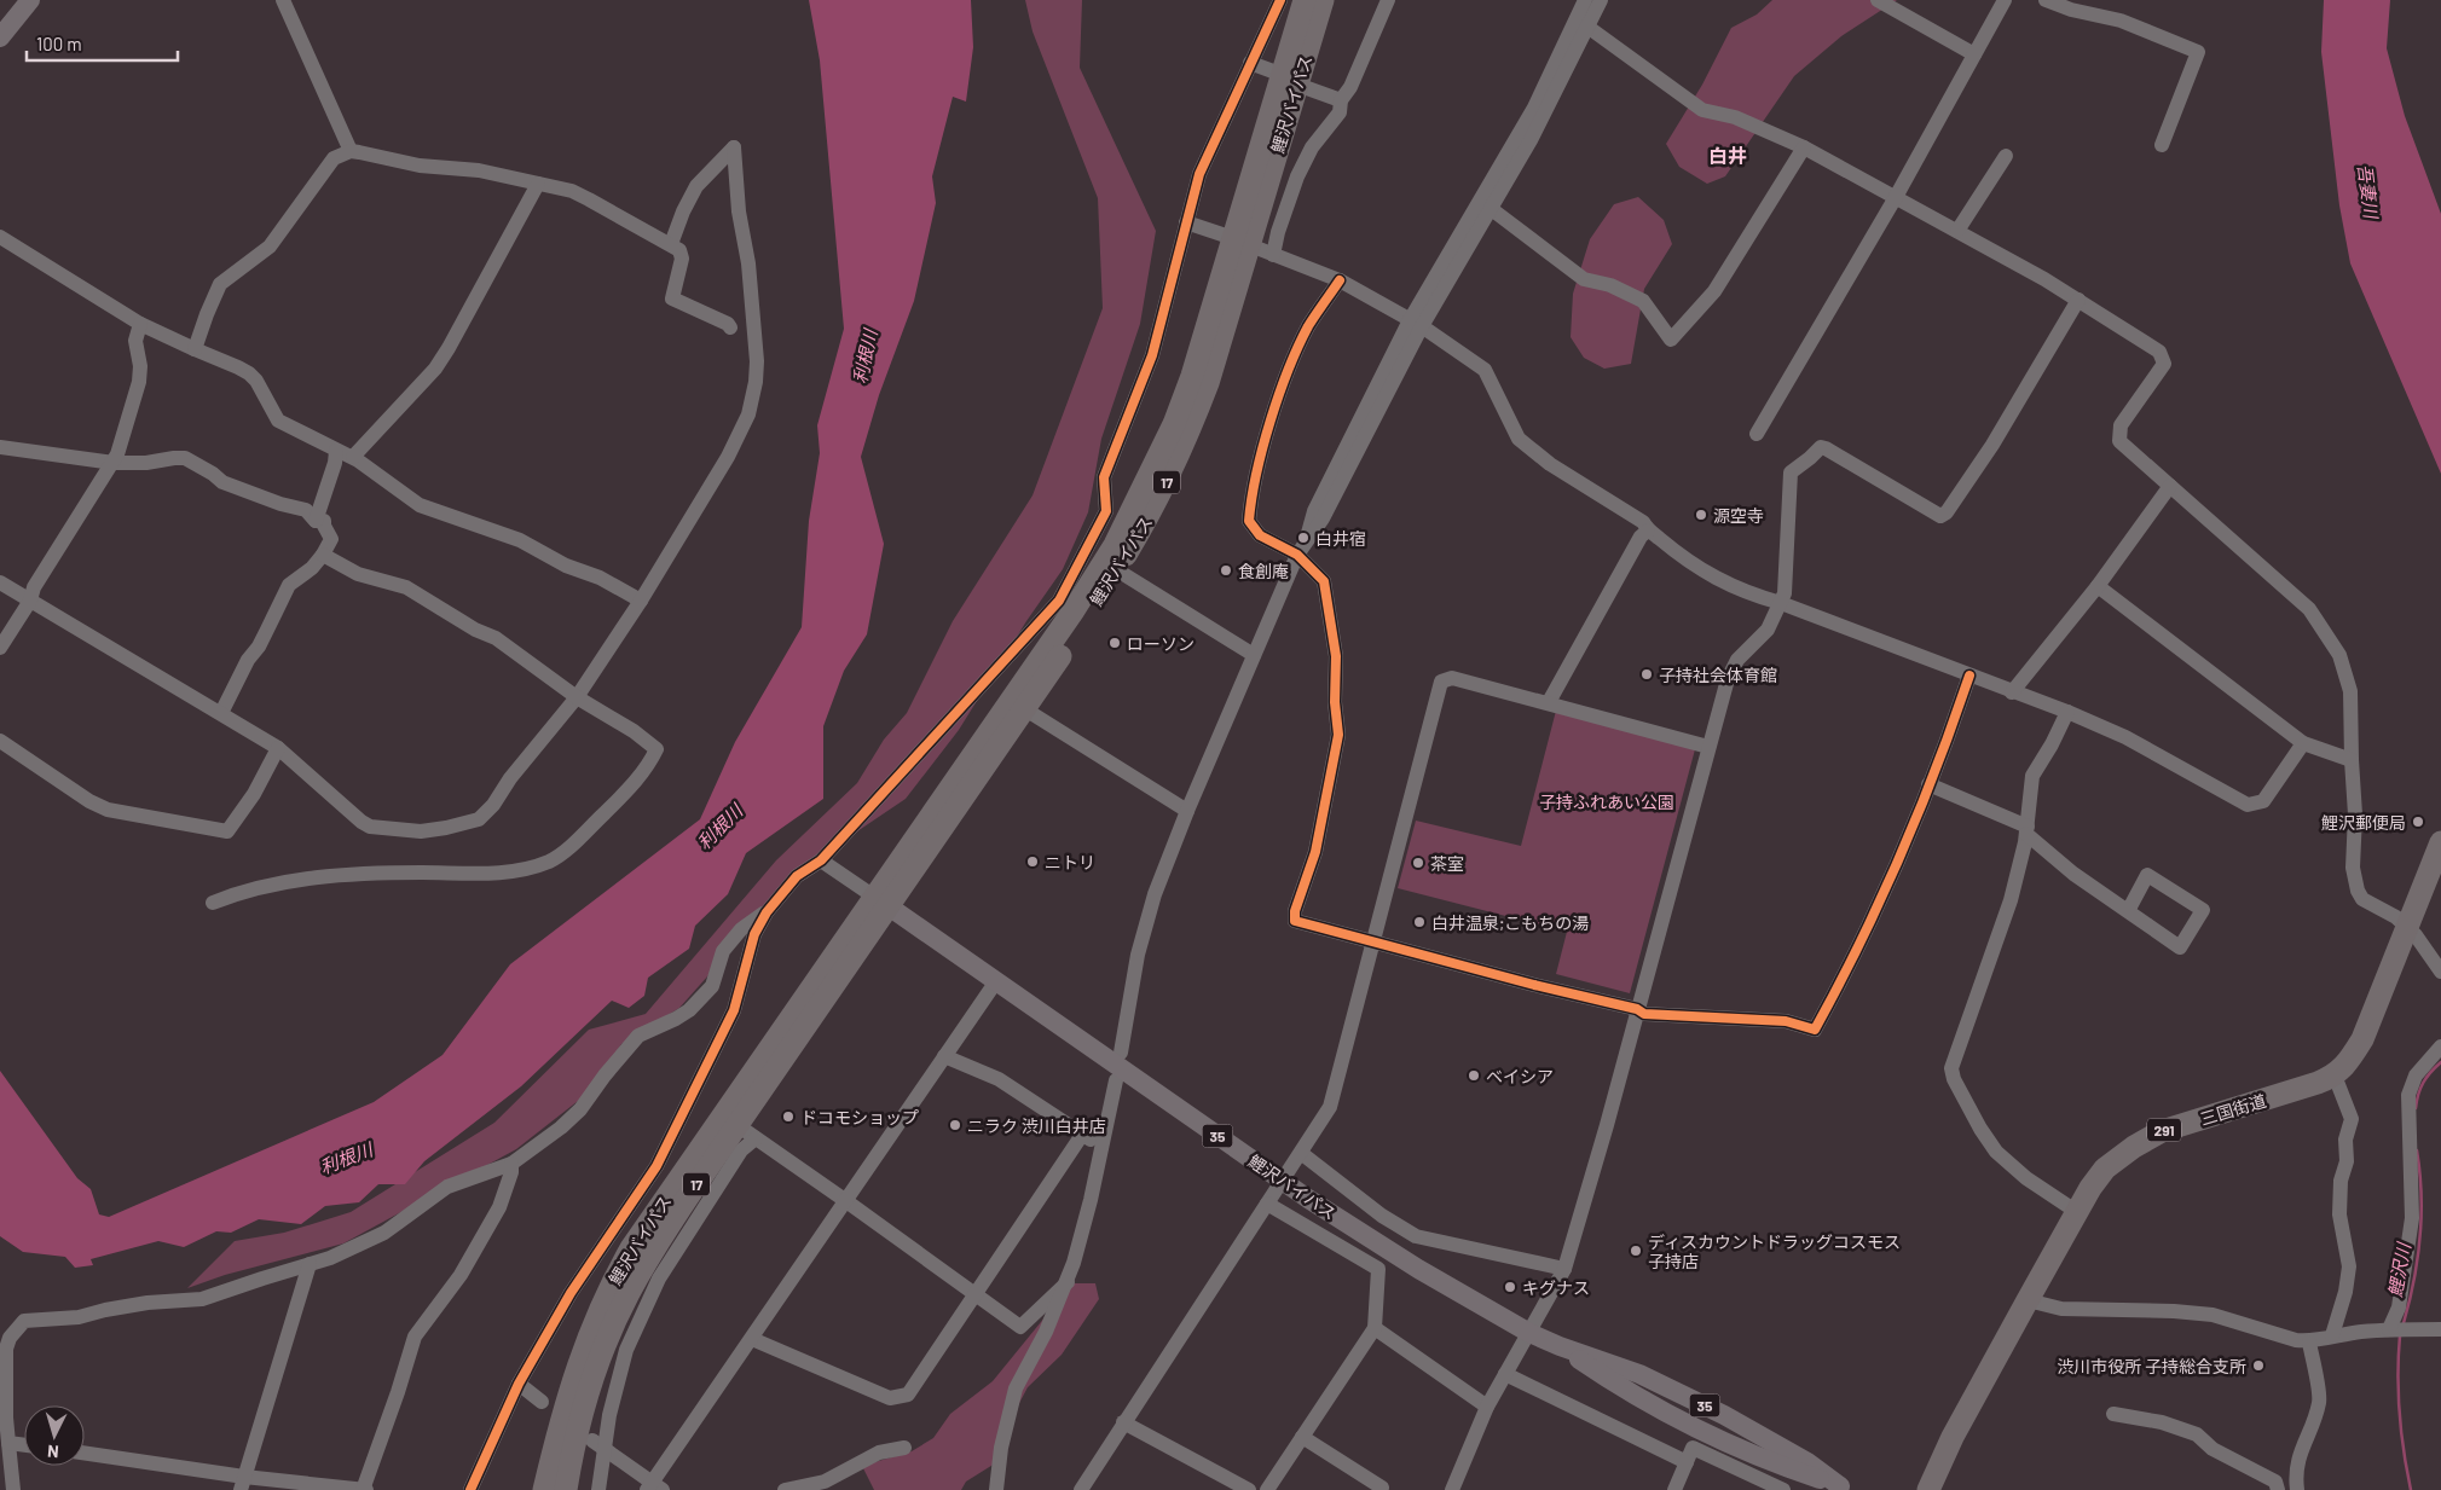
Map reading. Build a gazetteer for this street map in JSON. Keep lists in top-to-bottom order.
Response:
{
  "streets": {
    "highway": [
      "鯉沢バイパス",
      "17",
      "三国街道",
      "291"
    ],
    "main road": ["35"]
  },
  "districts": ["白井"],
  "water": ["吾妻川", "利根川", "鯉沢川"],
  "parks": ["子持ふれあい公園"],
  "places": [
    "源空寺",
    "白井宿",
    "食創庵",
    "ローソン",
    "子持社会体育館",
    "鯉沢郵便局",
    "ニトリ",
    "茶室",
    "白井温泉;こもちの湯",
    "ベイシア",
    "ドコモショップ",
    "ニラク 渋川白井店",
    "ディスカウントドラッグコスモス 子持店",
    "キグナス",
    "渋川市役所 子持総合支所"
  ],
  "scale_bar": "100 m",
  "north": "bottom"
}
